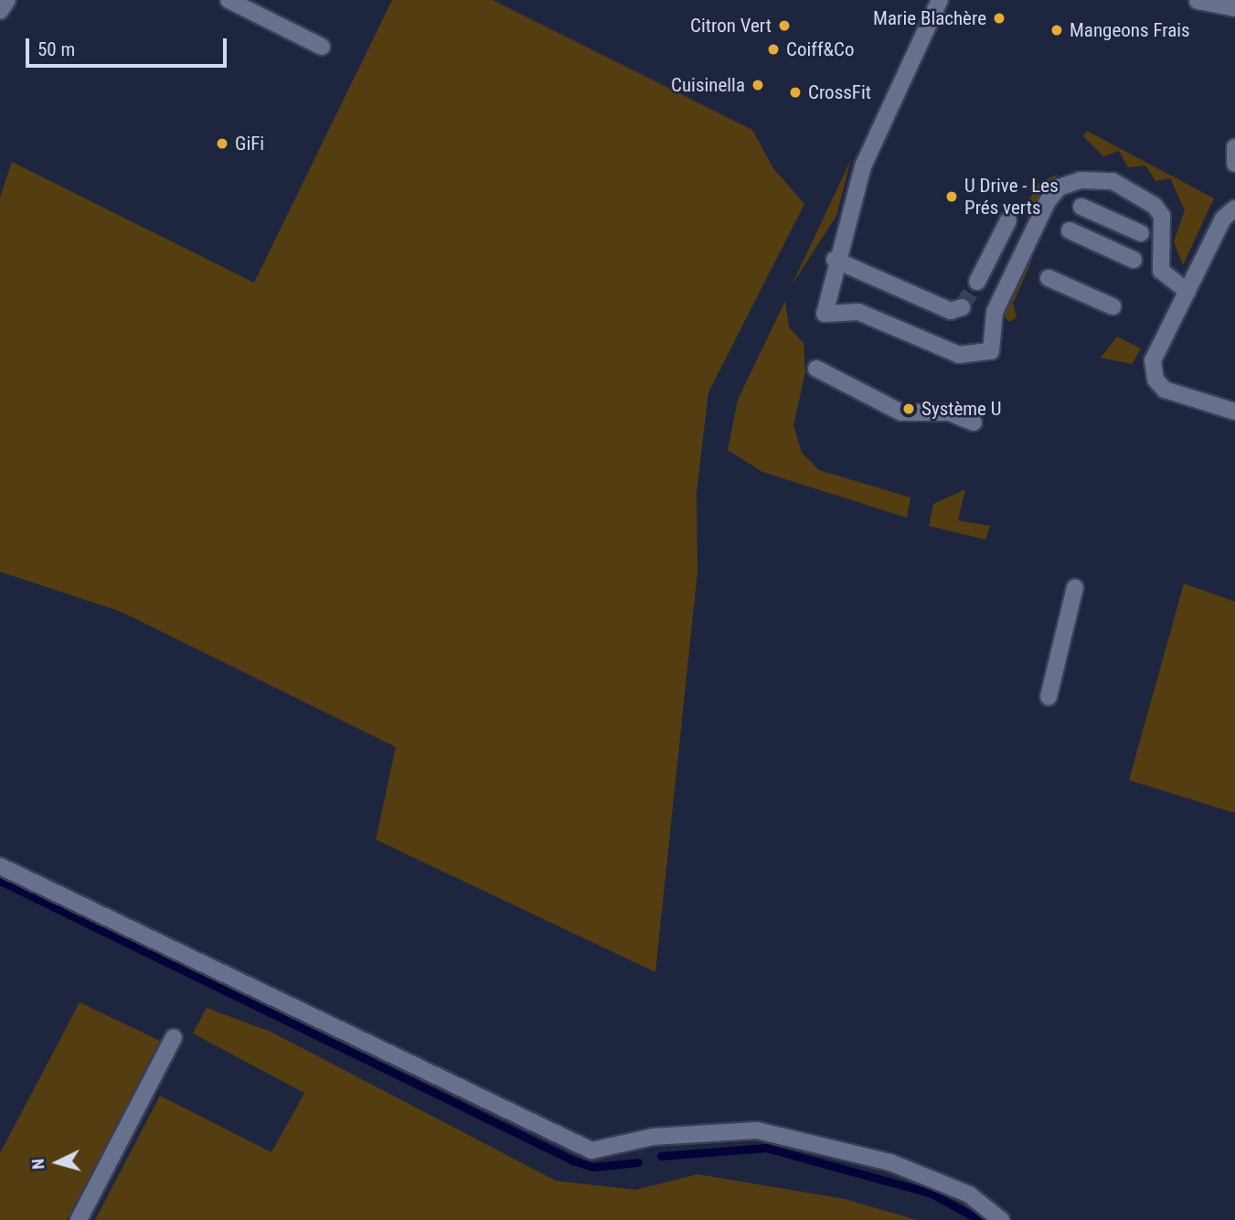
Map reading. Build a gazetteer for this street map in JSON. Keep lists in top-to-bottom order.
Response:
{
  "places": [
    "Marie Blachère",
    "Citron Vert",
    "Mangeons Frais",
    "Coiff&Co",
    "Cuisinella",
    "CrossFit",
    "GiFi",
    "U Drive - Les Prés verts",
    "Système U"
  ],
  "scale_bar": "50 m",
  "north": "left"
}
